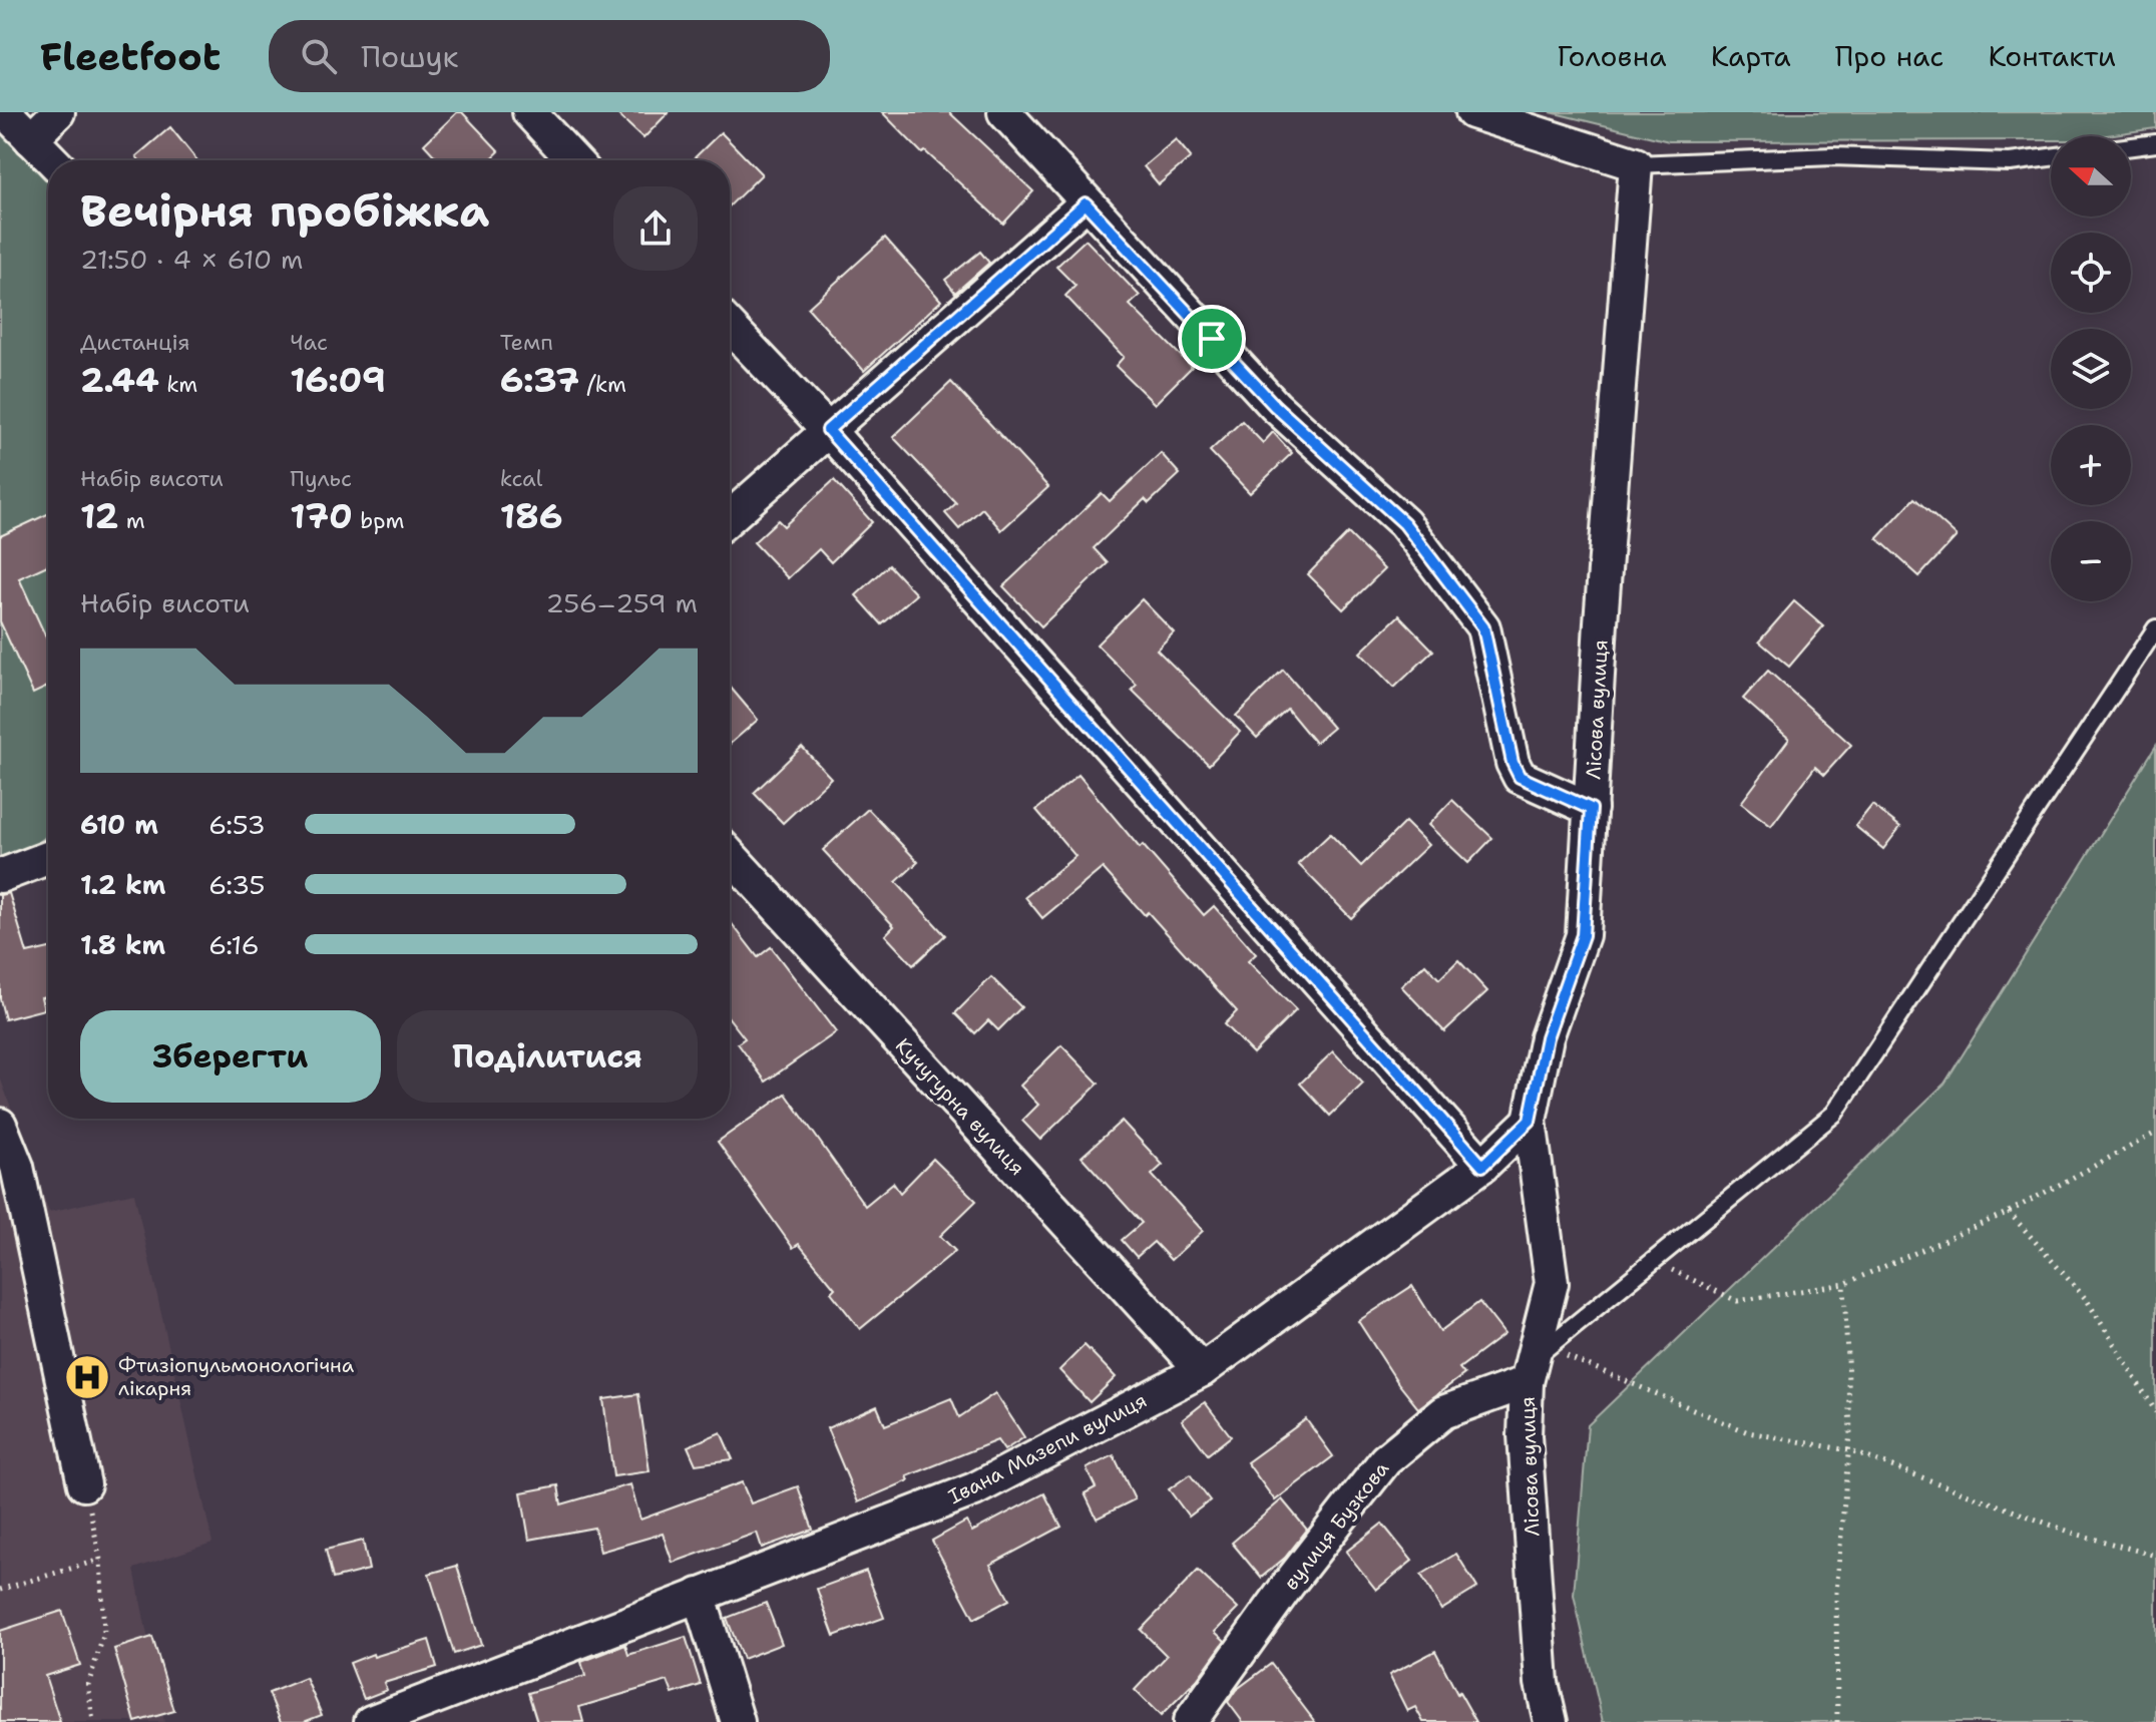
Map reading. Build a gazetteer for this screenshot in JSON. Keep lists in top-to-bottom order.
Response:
{
  "streets": {
    "street": [
      "Лісова вулиця",
      "Кучугурна вулиця",
      "Івана Мазепи вулиця",
      "вулиця Бузкова"
    ]
  },
  "crossings": [
    ["Лісова вулиця", "Івана Мазепи вулиця"],
    ["Лісова вулиця", "вулиця Бузкова"],
    ["Кучугурна вулиця", "Івана Мазепи вулиця"]
  ],
  "places": {
    "hospital": ["Фтизіопульмонологічна лікарня"]
  },
  "north": "left",
  "page": {
    "header": "Fleetfoot",
    "search": "Пошук",
    "nav": [
      "Головна",
      "Карта",
      "Про нас",
      "Контакти"
    ],
    "map_buttons": ["+", "−"],
    "heading": ["Вечірня пробіжка", "21:50 · 4 × 610 m"],
    "stats": [
      ["Дистанція", "2.44 km"],
      ["Час", "16:09"],
      ["Темп", "6:37 /km"],
      ["Набір висоти", "12 m"],
      ["Пульс", "170 bpm"],
      ["kcal", "186"]
    ],
    "chart": ["Набір висоти", "256–259 m"],
    "list": [
      {
        "name": "610 m",
        "note": "6:53"
      },
      {
        "name": "1.2 km",
        "note": "6:35"
      },
      {
        "name": "1.8 km",
        "note": "6:16"
      }
    ],
    "buttons": ["Зберегти", "Поділитися"]
  }
}
